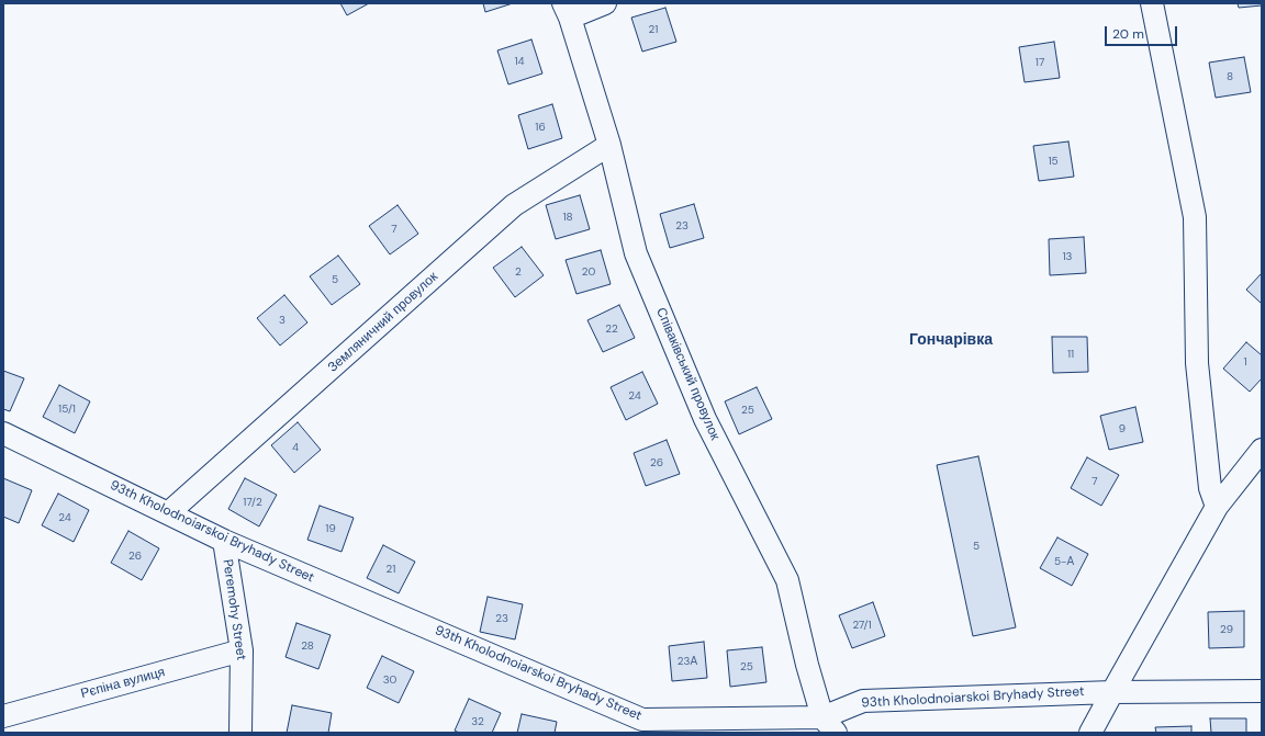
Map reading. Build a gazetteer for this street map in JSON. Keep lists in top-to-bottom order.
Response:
{
  "streets": {
    "street": [
      "Земляничний провулок",
      "Співаківський провулок",
      "93th Kholodnoiarskoi Bryhady Street",
      "Peremohy Street",
      "Рєпіна вулиця"
    ]
  },
  "crossings": [
    ["Земляничний провулок", "Співаківський провулок"],
    ["Земляничний провулок", "93th Kholodnoiarskoi Bryhady Street"],
    ["Співаківський провулок", "93th Kholodnoiarskoi Bryhady Street"],
    ["93th Kholodnoiarskoi Bryhady Street", "Peremohy Street"],
    ["Peremohy Street", "Рєпіна вулиця"]
  ],
  "districts": ["Гончарівка"],
  "house_numbers": [
    "21",
    "14",
    "17",
    "8",
    "16",
    "15",
    "18",
    "23",
    "7",
    "13",
    "2",
    "20",
    "5",
    "3",
    "22",
    "11",
    "1",
    "24",
    "15/1",
    "25",
    "9",
    "4",
    "26",
    "7",
    "17/2",
    "24",
    "19",
    "5",
    "26",
    "5-А",
    "21",
    "23",
    "27/1",
    "29",
    "28",
    "23А",
    "25",
    "30",
    "32"
  ],
  "scale_bar": "20 m"
}
